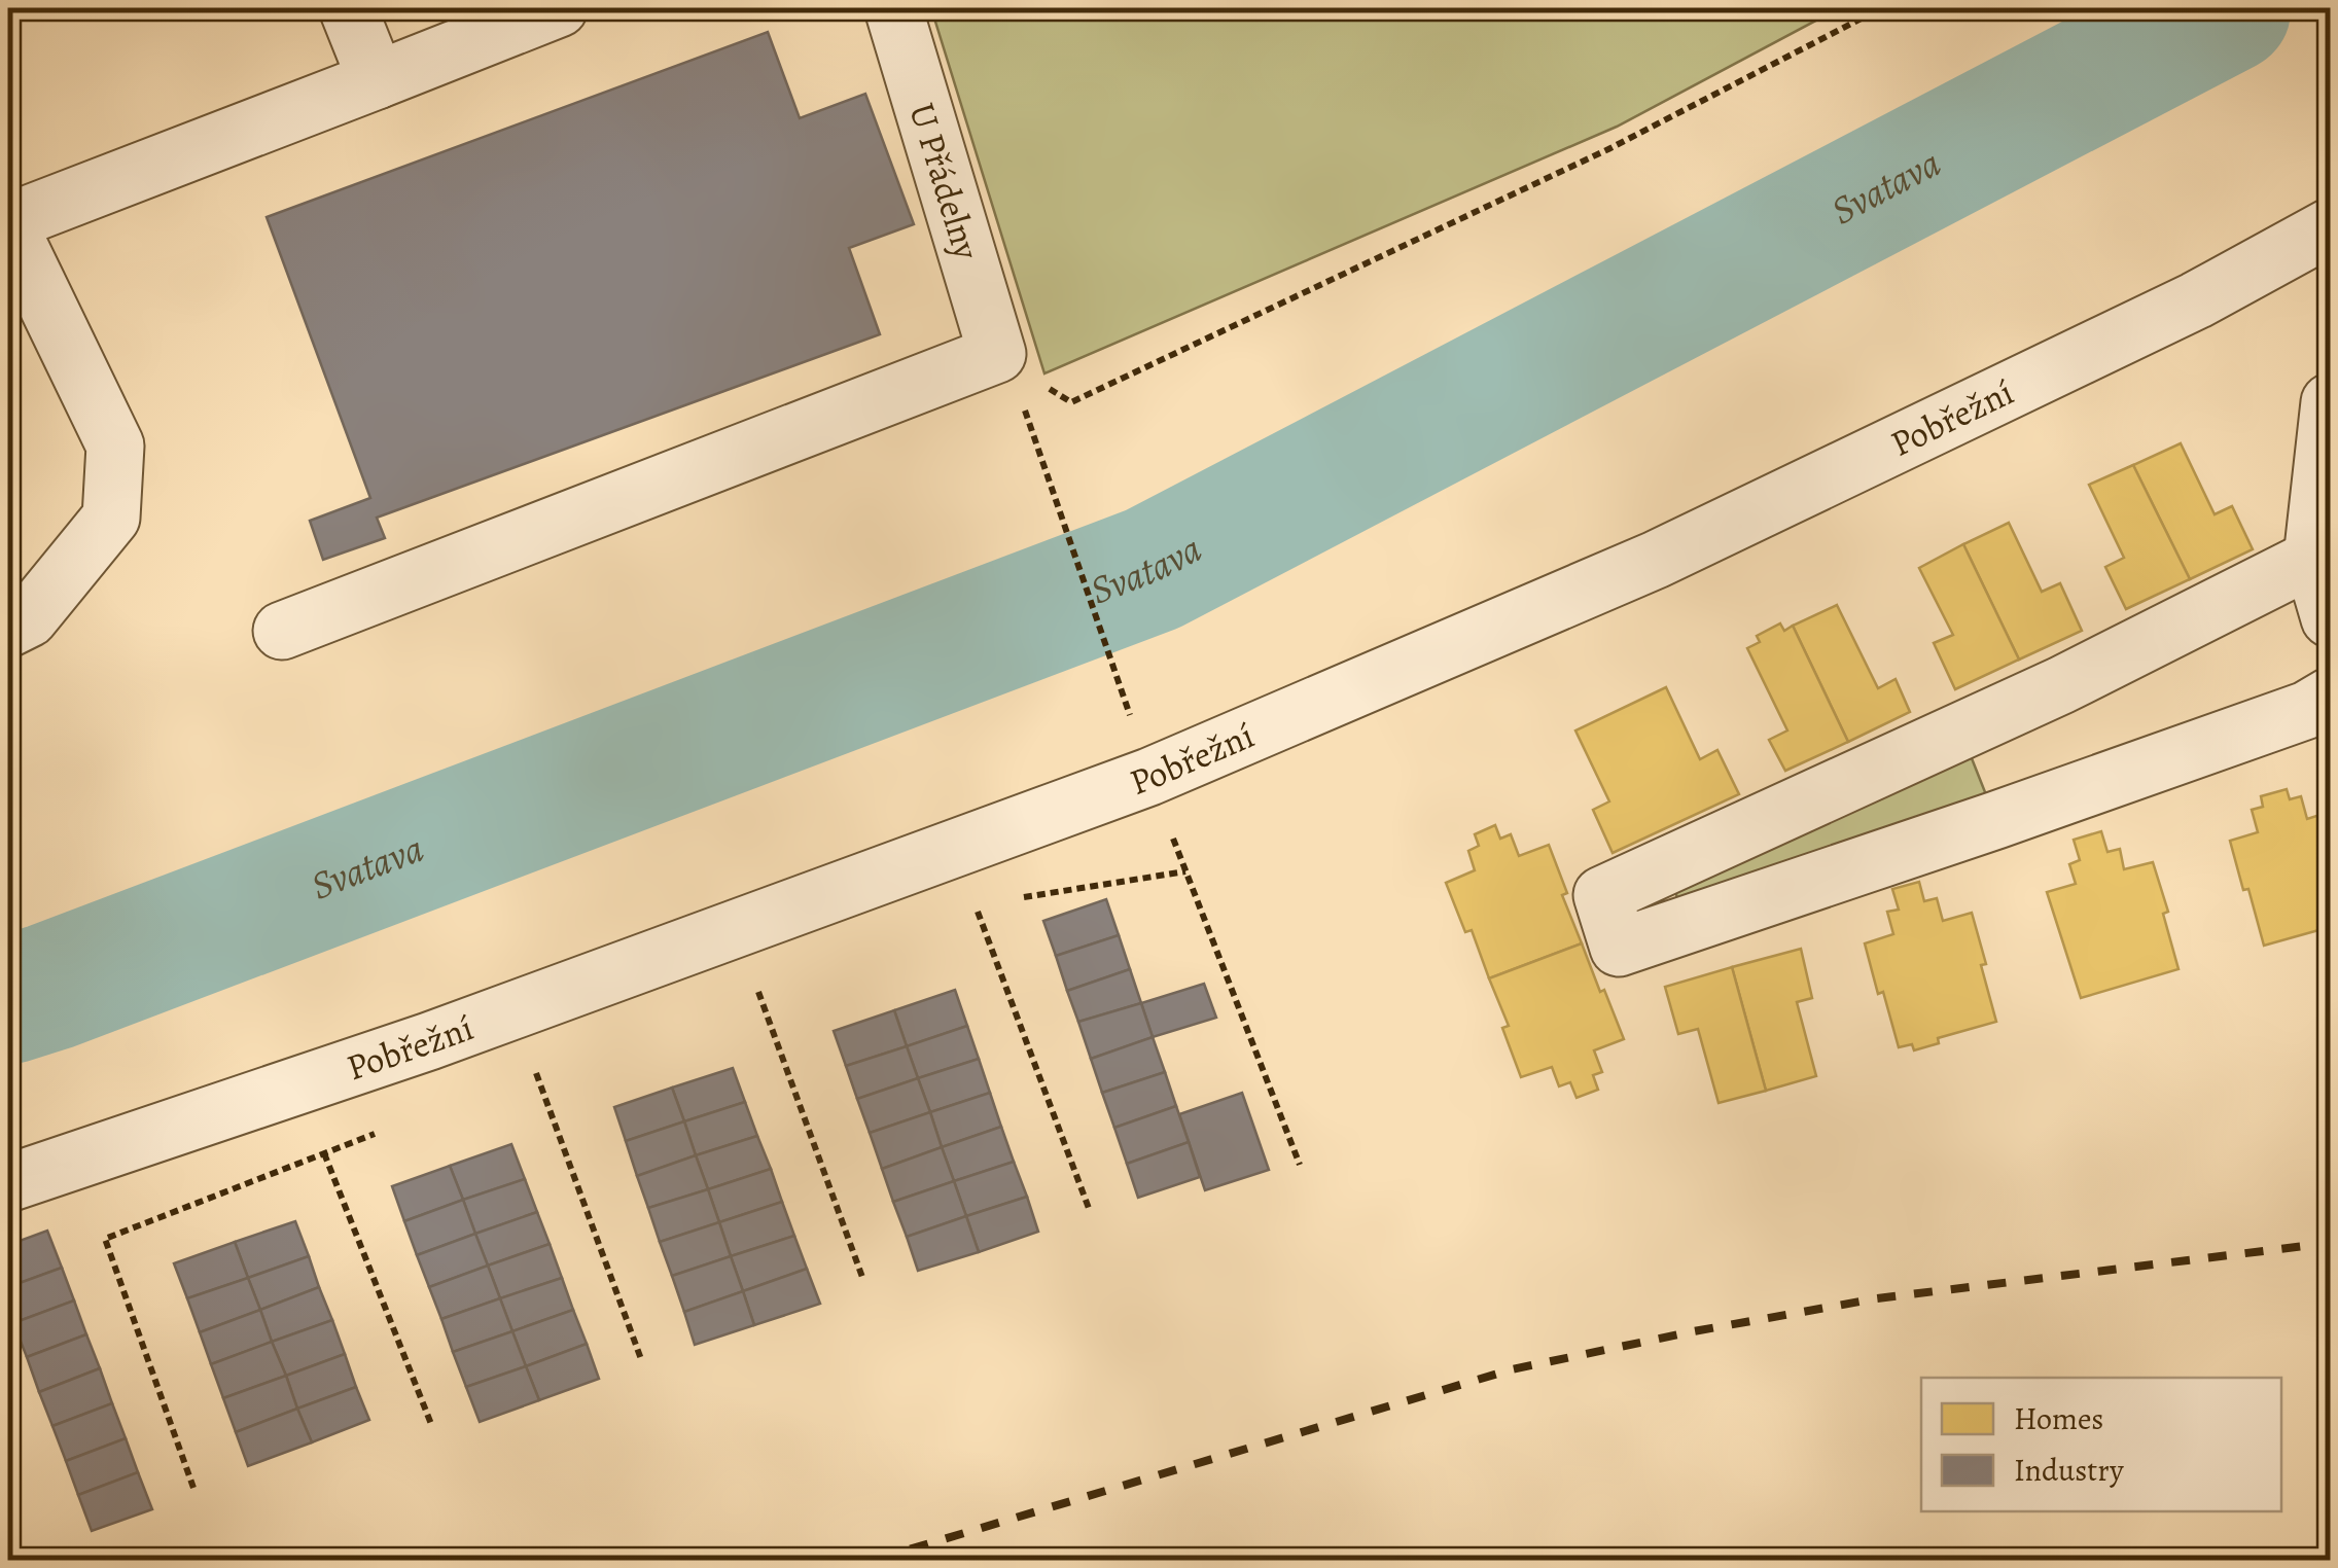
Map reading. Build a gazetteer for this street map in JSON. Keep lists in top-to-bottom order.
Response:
{
  "streets": {
    "street": ["U Přádelny", "Pobřežní"]
  },
  "water": ["Svatava"],
  "legend": ["Homes", "Industry"]
}
